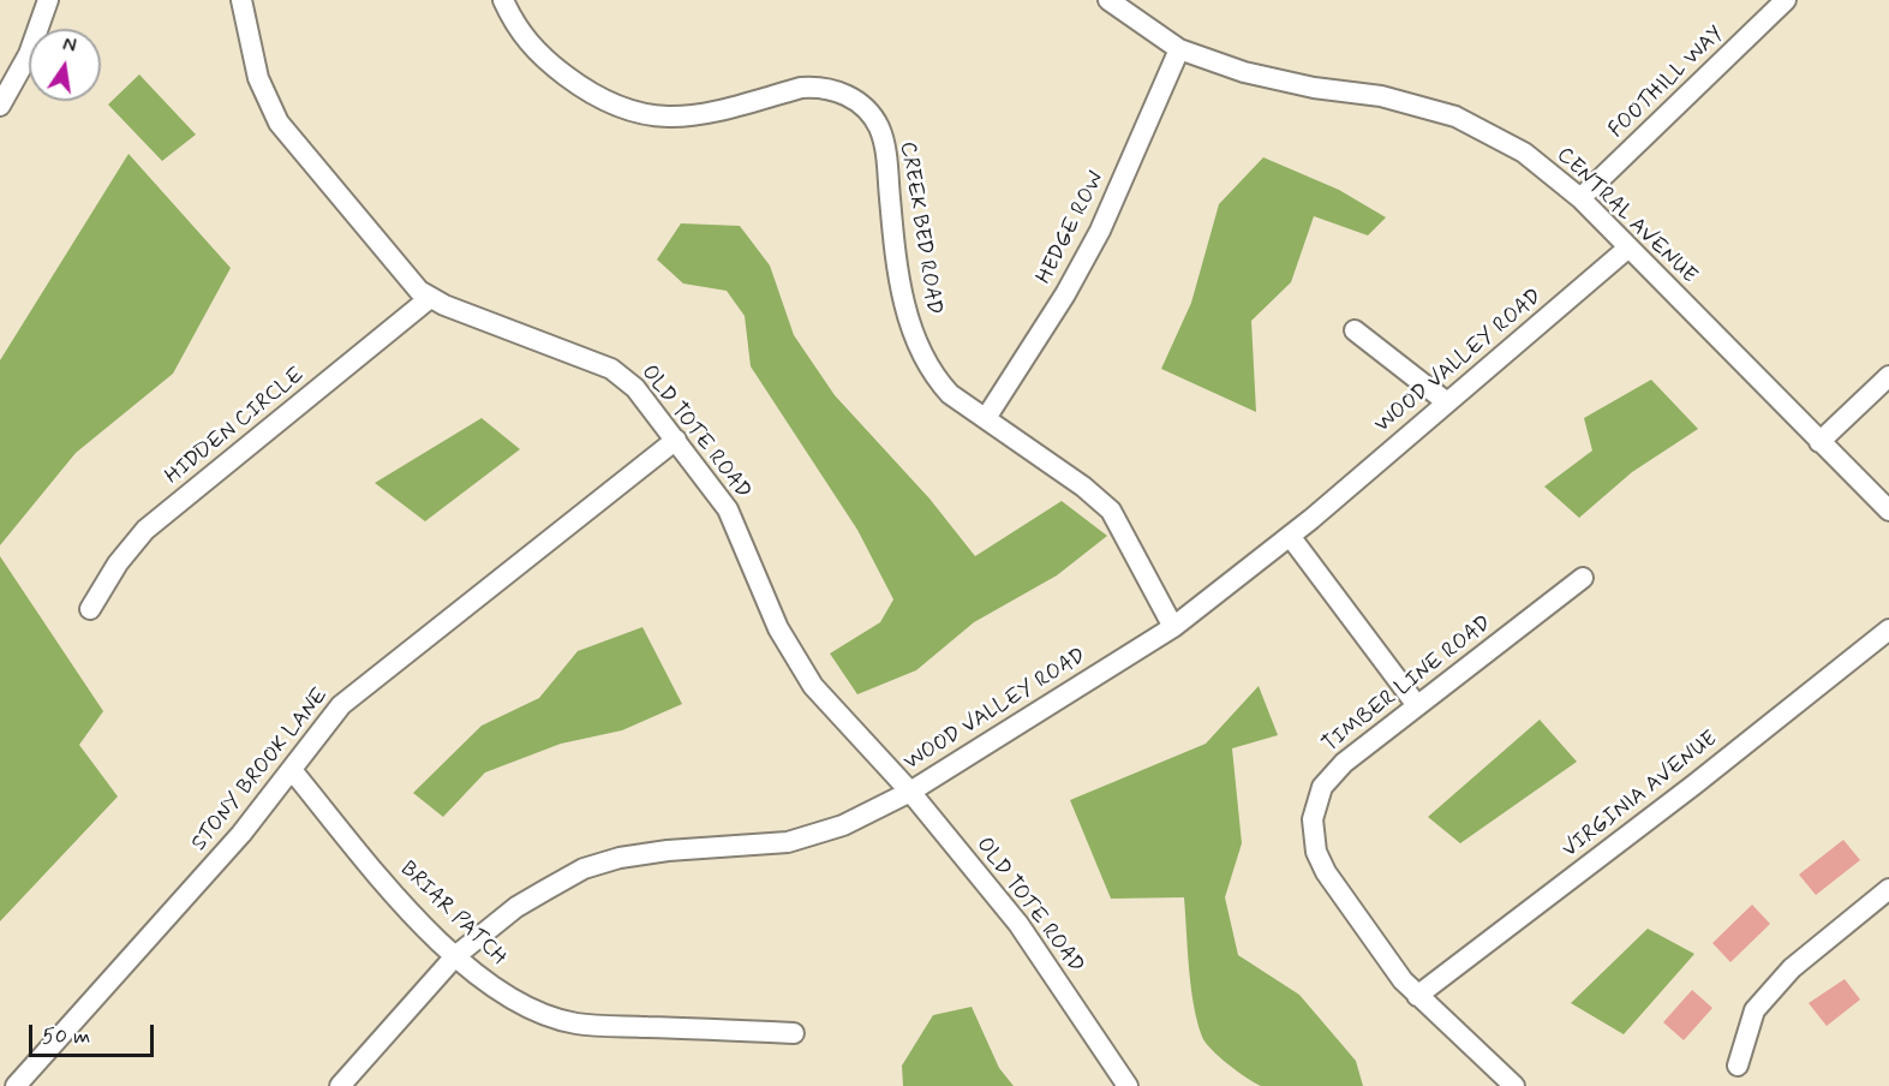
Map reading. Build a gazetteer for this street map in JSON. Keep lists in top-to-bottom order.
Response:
{
  "streets": {
    "street": [
      "FOOTHILL WAY",
      "CENTRAL AVENUE",
      "CREEK BED ROAD",
      "HEDGE ROW",
      "WOOD VALLEY ROAD",
      "HIDDEN CIRCLE",
      "OLD TOTE ROAD",
      "TIMBER LINE ROAD",
      "STONY BROOK LANE",
      "VIRGINIA AVENUE",
      "BRIAR PATCH"
    ]
  },
  "crossings": [
    ["FOOTHILL WAY", "CENTRAL AVENUE"],
    ["CENTRAL AVENUE", "HEDGE ROW"],
    ["CENTRAL AVENUE", "WOOD VALLEY ROAD"],
    ["CREEK BED ROAD", "HEDGE ROW"],
    ["CREEK BED ROAD", "WOOD VALLEY ROAD"],
    ["WOOD VALLEY ROAD", "OLD TOTE ROAD"],
    ["WOOD VALLEY ROAD", "BRIAR PATCH"],
    ["HIDDEN CIRCLE", "OLD TOTE ROAD"],
    ["OLD TOTE ROAD", "STONY BROOK LANE"],
    ["TIMBER LINE ROAD", "VIRGINIA AVENUE"],
    ["STONY BROOK LANE", "BRIAR PATCH"]
  ],
  "scale_bar": "50 m",
  "north": "top"
}
